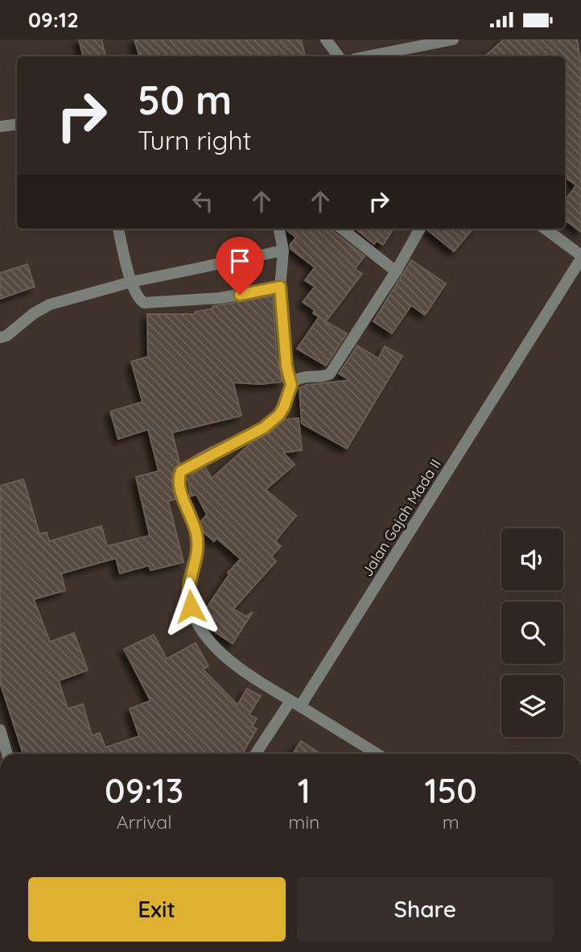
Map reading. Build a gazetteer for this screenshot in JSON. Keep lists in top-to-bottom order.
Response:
{
  "streets": {
    "street": ["Jalan Gajah Mada II"]
  },
  "page": {
    "status": "09:12",
    "turn": ["50 m", "Turn right"],
    "eta": [
      "09:13",
      "Arrival",
      "1",
      "min",
      "150",
      "m"
    ],
    "buttons": ["Exit", "Share"]
  }
}
